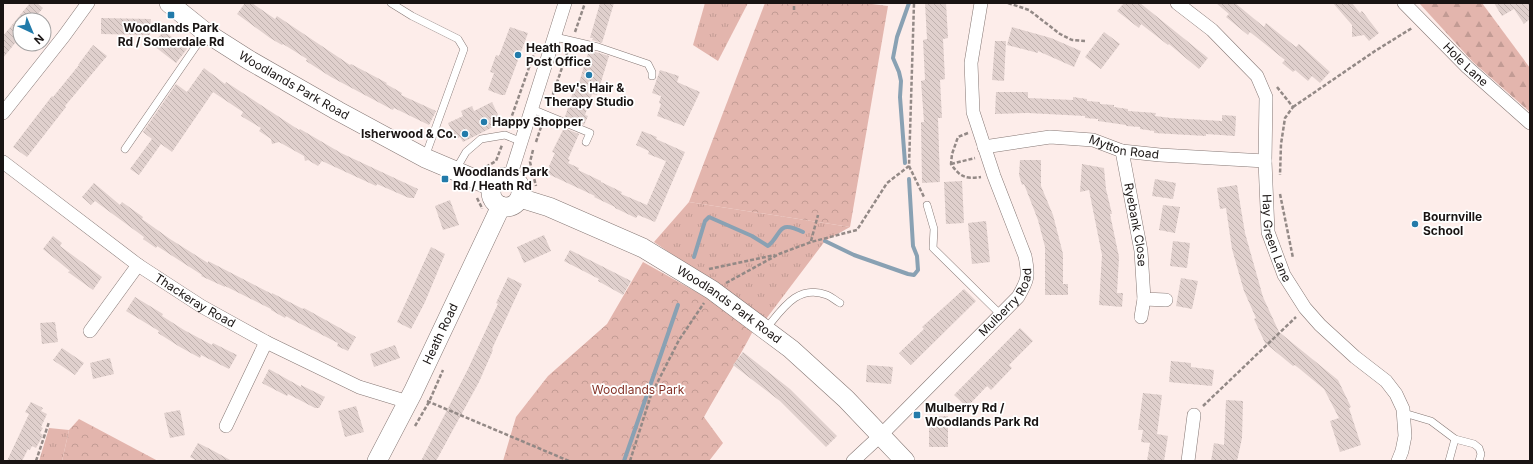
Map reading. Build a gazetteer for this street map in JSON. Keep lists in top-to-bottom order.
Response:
{
  "streets": {
    "street": [
      "Hole Lane",
      "Woodlands Park Road",
      "Mytton Road",
      "Ryebank Close",
      "Hay Green Lane",
      "Thackeray Road",
      "Mulberry Road",
      "Heath Road"
    ]
  },
  "crossings": [
    ["Woodlands Park Road", "Mulberry Road"],
    ["Woodlands Park Road", "Heath Road"],
    ["Mytton Road", "Ryebank Close"],
    ["Mytton Road", "Hay Green Lane"],
    ["Mytton Road", "Mulberry Road"],
    ["Thackeray Road", "Heath Road"]
  ],
  "parks": ["Woodlands Park"],
  "places": {
    "transit": ["Woodlands Park Rd / Somerdale Rd", "Woodlands Park Rd / Heath Rd", "Mulberry Rd / Woodlands Park Rd"],
    "other": [
      "Heath Road Post Office",
      "Bev's Hair & Therapy Studio",
      "Happy Shopper",
      "Isherwood & Co.",
      "Bournville School"
    ]
  },
  "north": "bottom right"
}
